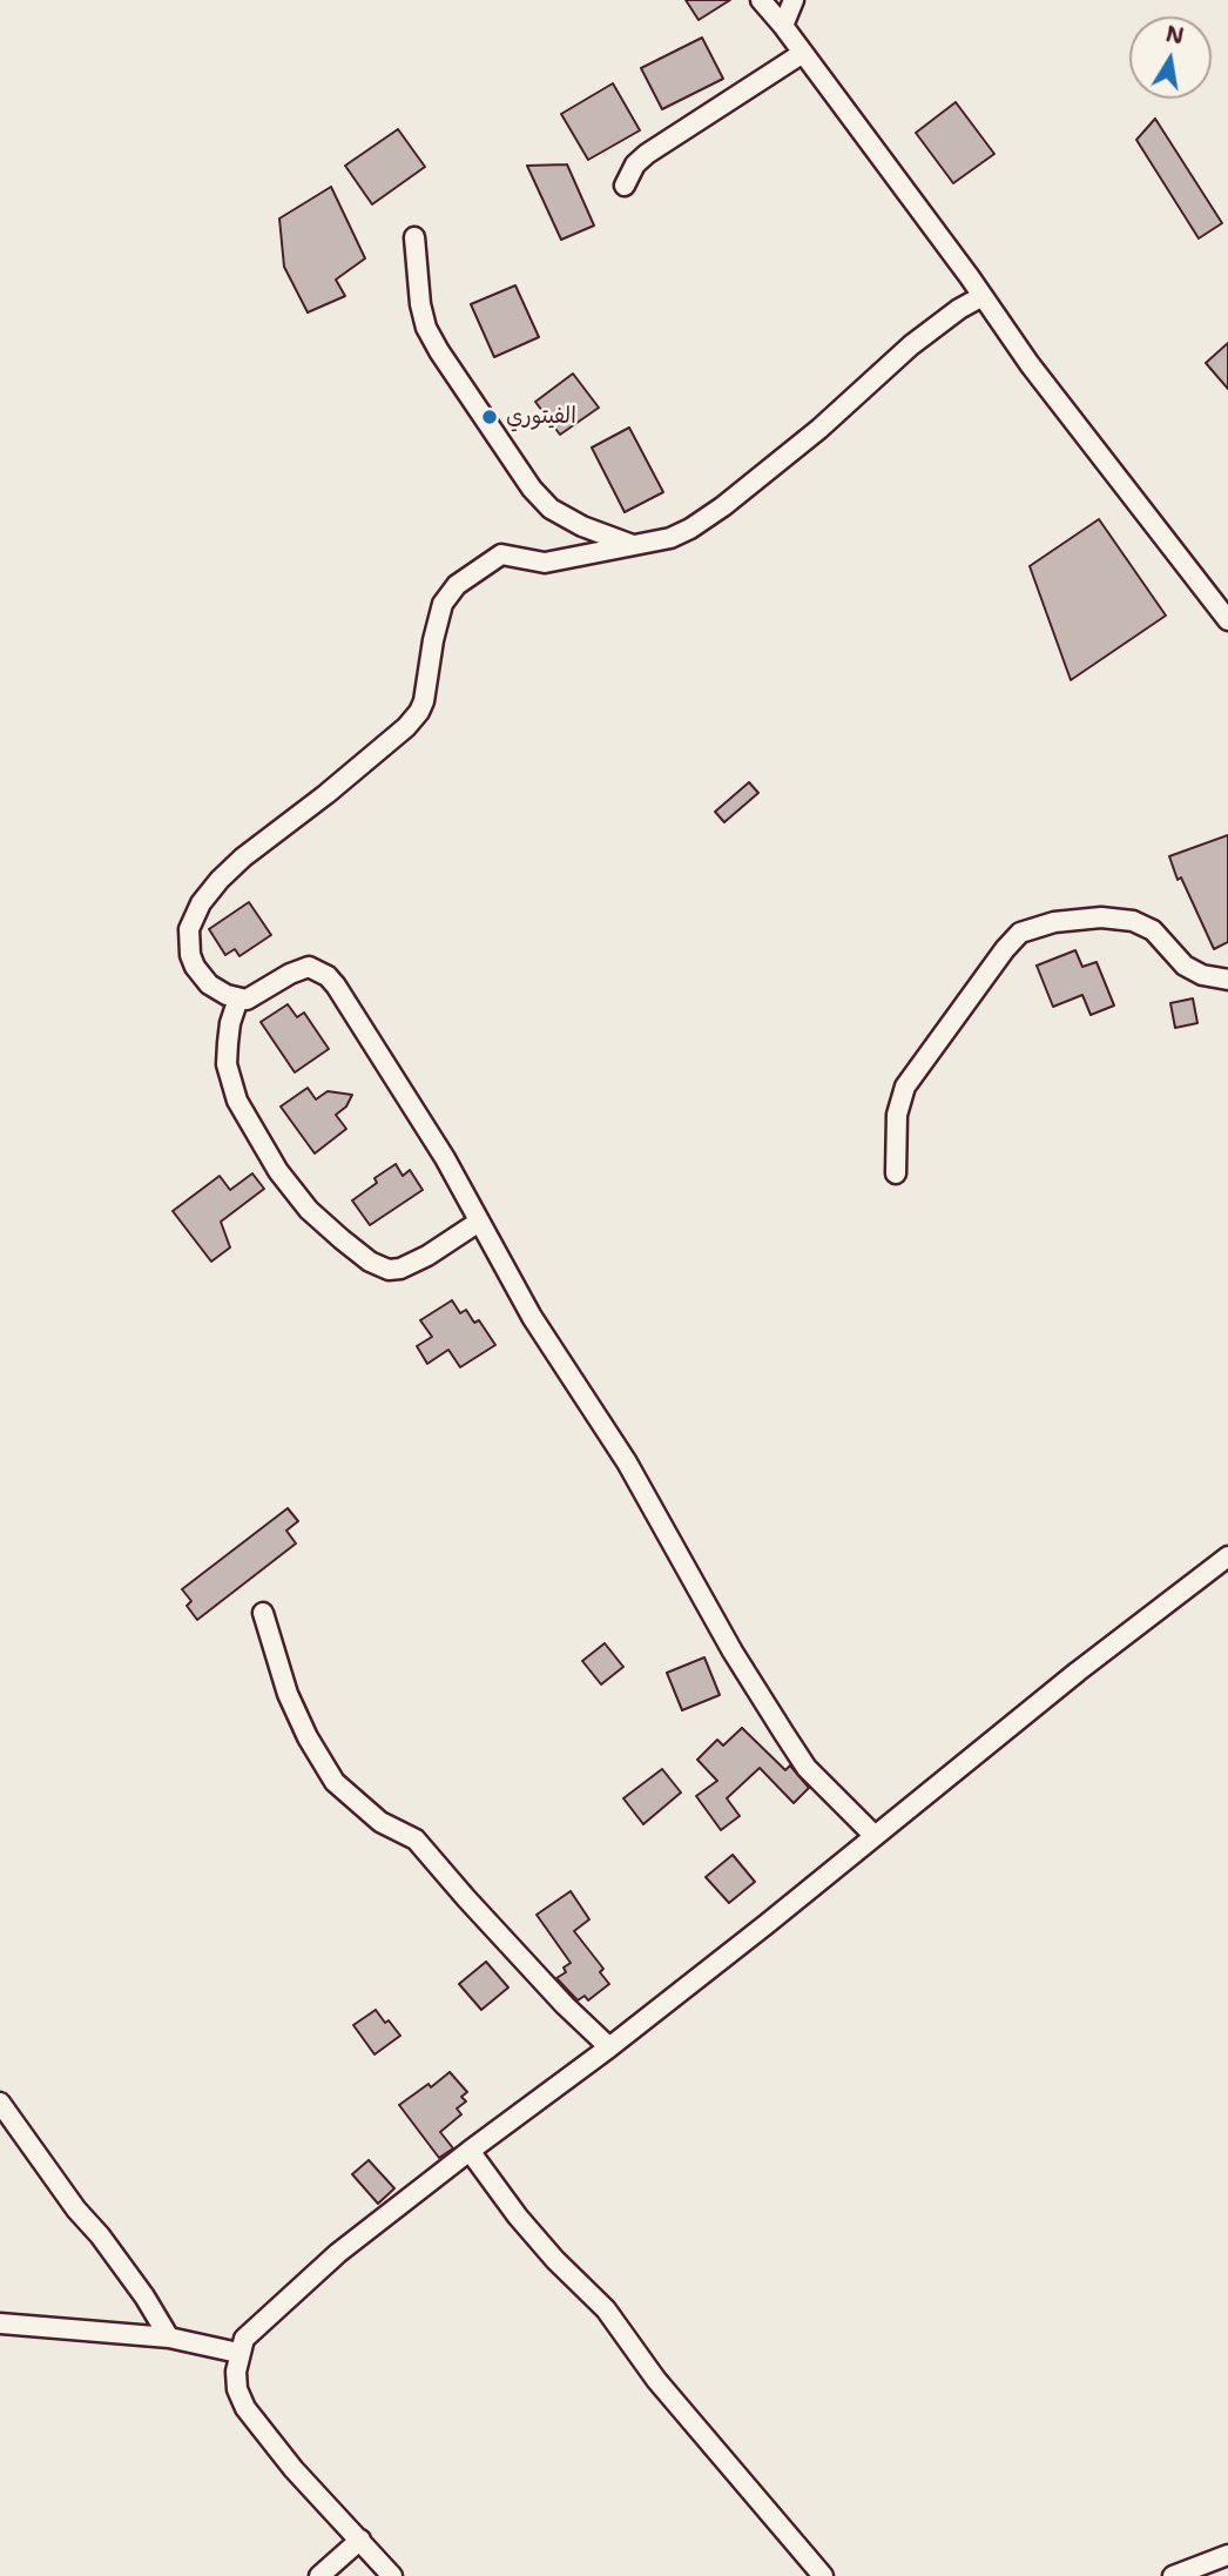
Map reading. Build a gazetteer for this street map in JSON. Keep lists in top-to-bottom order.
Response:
{
  "places": ["الفيتوري"],
  "north": "top"
}
